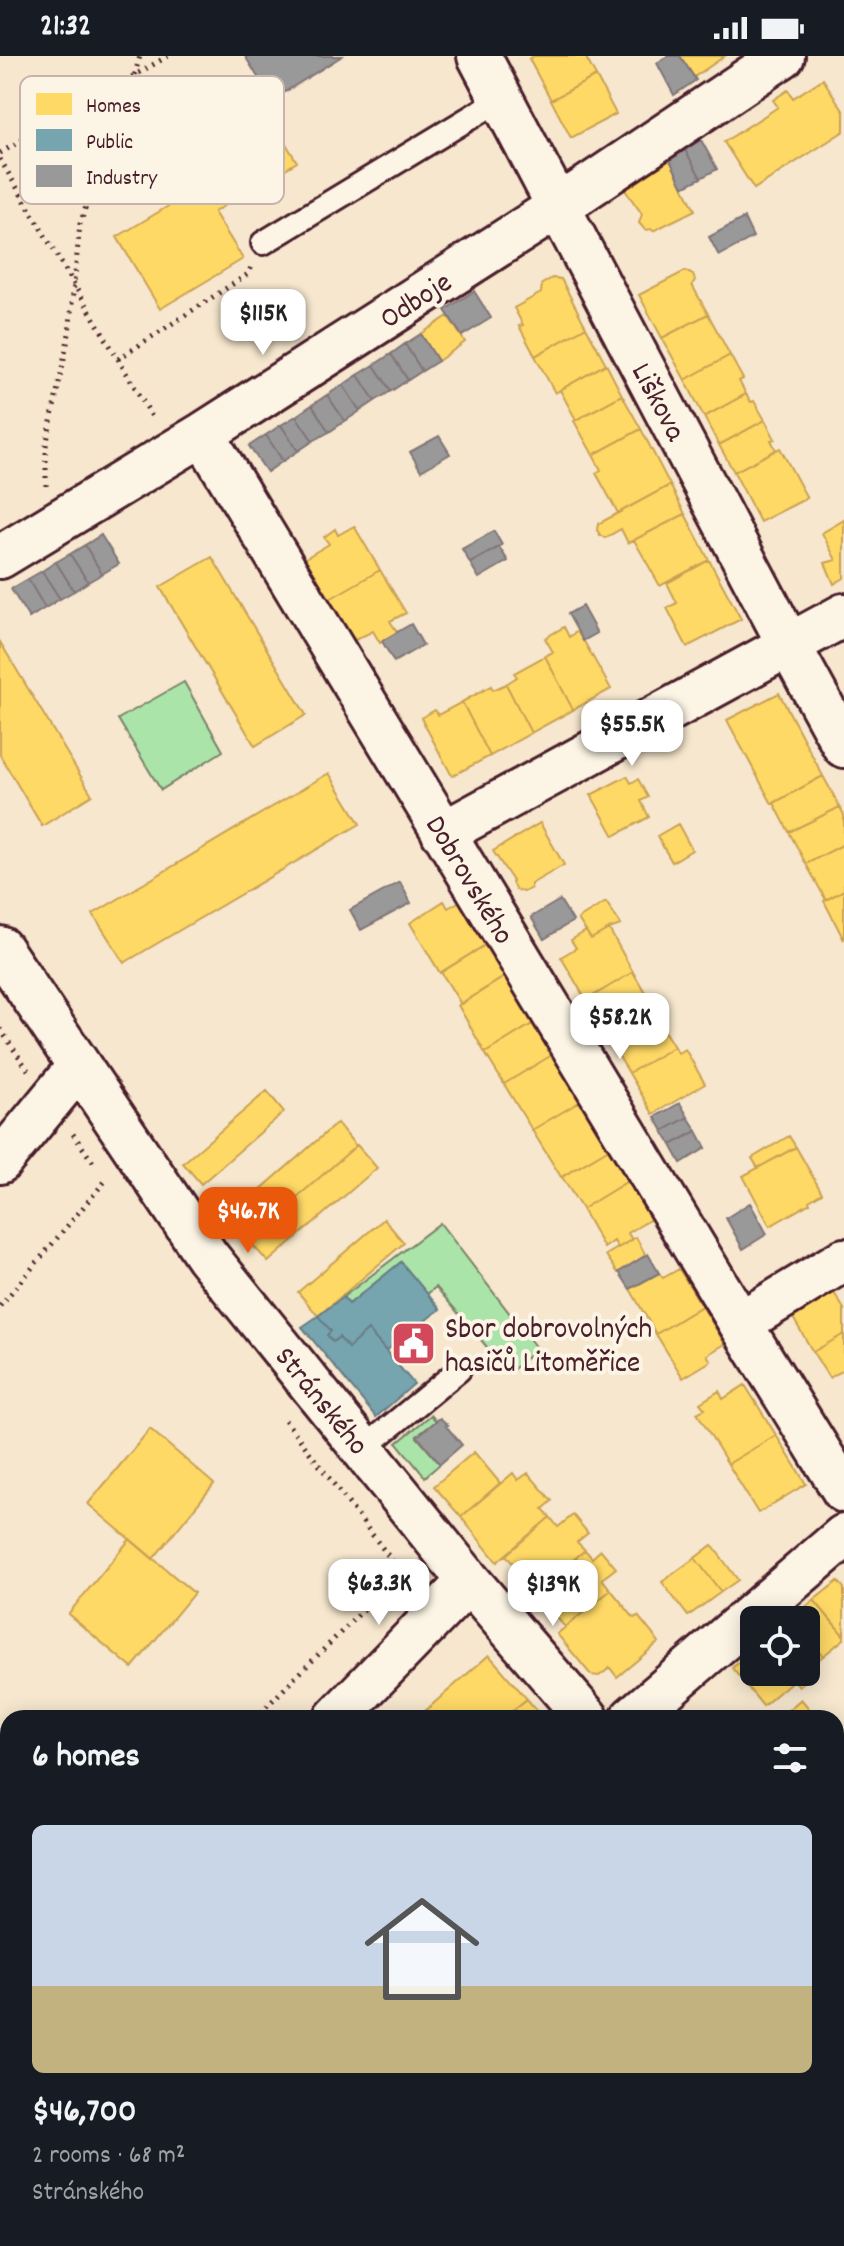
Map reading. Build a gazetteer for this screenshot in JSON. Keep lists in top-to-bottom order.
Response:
{
  "streets": {
    "street": [
      "Odboje",
      "Liškova",
      "Dobrovského",
      "Stránského"
    ]
  },
  "crossings": [
    ["Odboje", "Liškova"],
    ["Odboje", "Dobrovského"]
  ],
  "places": {
    "public building": ["Sbor dobrovolných hasičů Litoměřice"]
  },
  "legend": ["Homes", "Public", "Industry"],
  "page": {
    "status": "21:32",
    "price": [
      "$115K",
      "$55.5K",
      "$58.2K",
      "$46.7K",
      "$63.3K",
      "$139K"
    ],
    "heading": "6 homes",
    "list": [
      {
        "name": "$46,700",
        "note": "2 rooms · 68 m² · Stránského"
      }
    ]
  }
}
